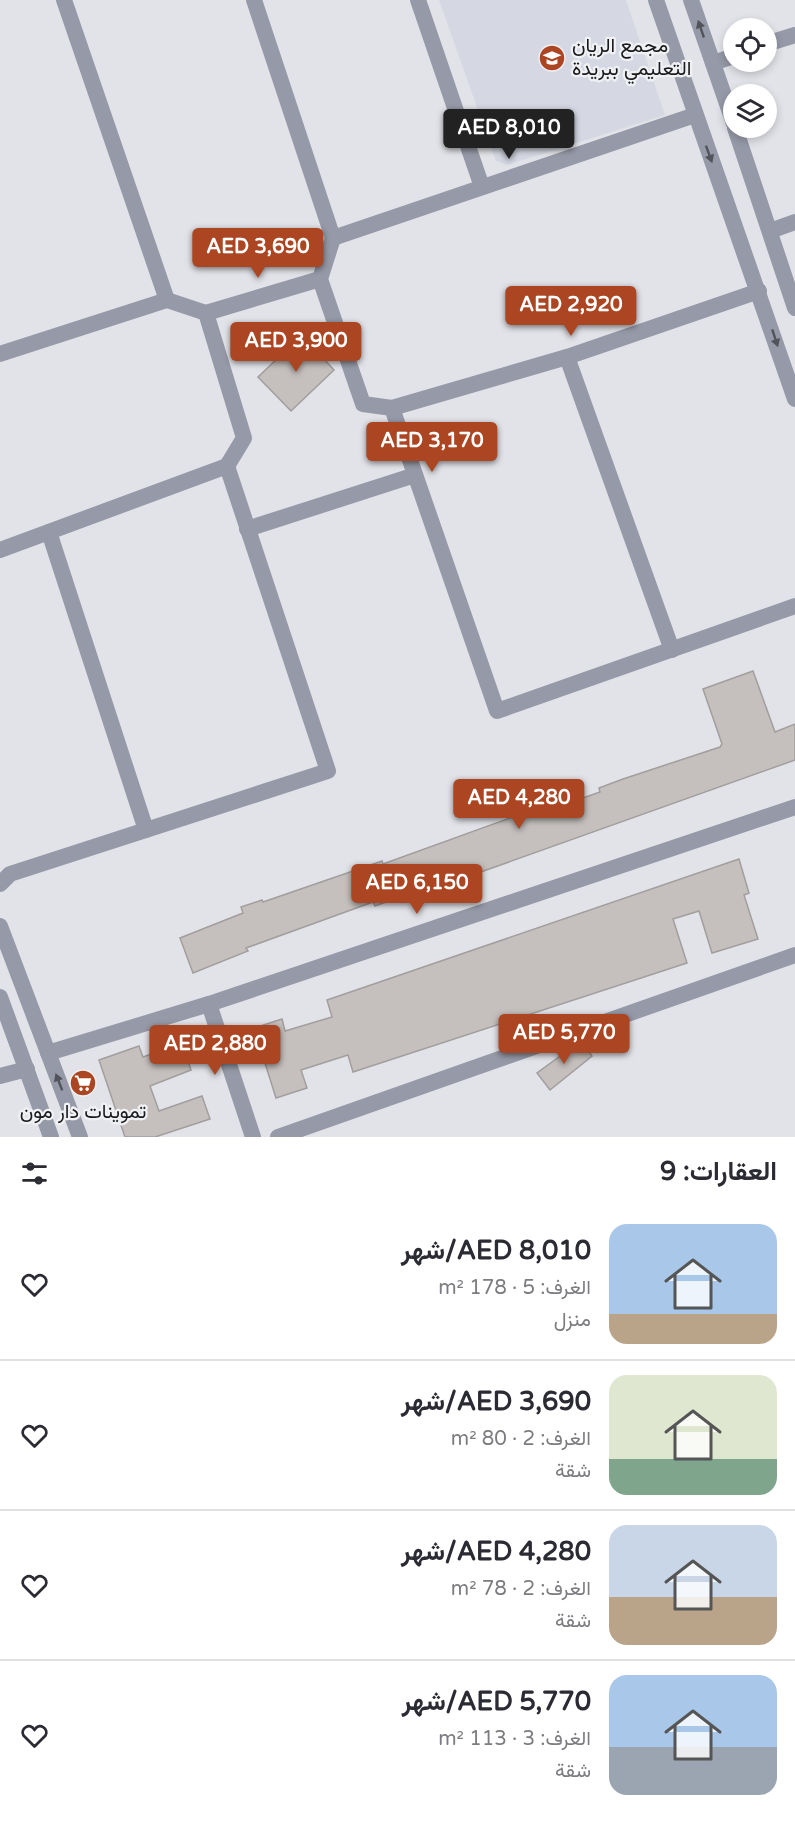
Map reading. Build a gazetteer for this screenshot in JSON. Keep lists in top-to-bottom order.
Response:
{
  "places": {
    "school or university": ["مجمع الريان التعليمي ببريدة"],
    "supermarket": ["تموينات دار مون"]
  },
  "page": {
    "price": [
      "AED 8,010",
      "AED 3,690",
      "AED 2,920",
      "AED 3,900",
      "AED 3,170",
      "AED 4,280",
      "AED 6,150",
      "AED 5,770",
      "AED 2,880"
    ],
    "heading": "العقارات: 9",
    "list": [
      {
        "name": "AED 8,010/شهر",
        "note": "الغرف: 5 · 178 m² · منزل"
      },
      {
        "name": "AED 3,690/شهر",
        "note": "الغرف: 2 · 80 m² · شقة"
      },
      {
        "name": "AED 4,280/شهر",
        "note": "الغرف: 2 · 78 m² · شقة"
      },
      {
        "name": "AED 5,770/شهر",
        "note": "الغرف: 3 · 113 m² · شقة"
      }
    ]
  }
}
